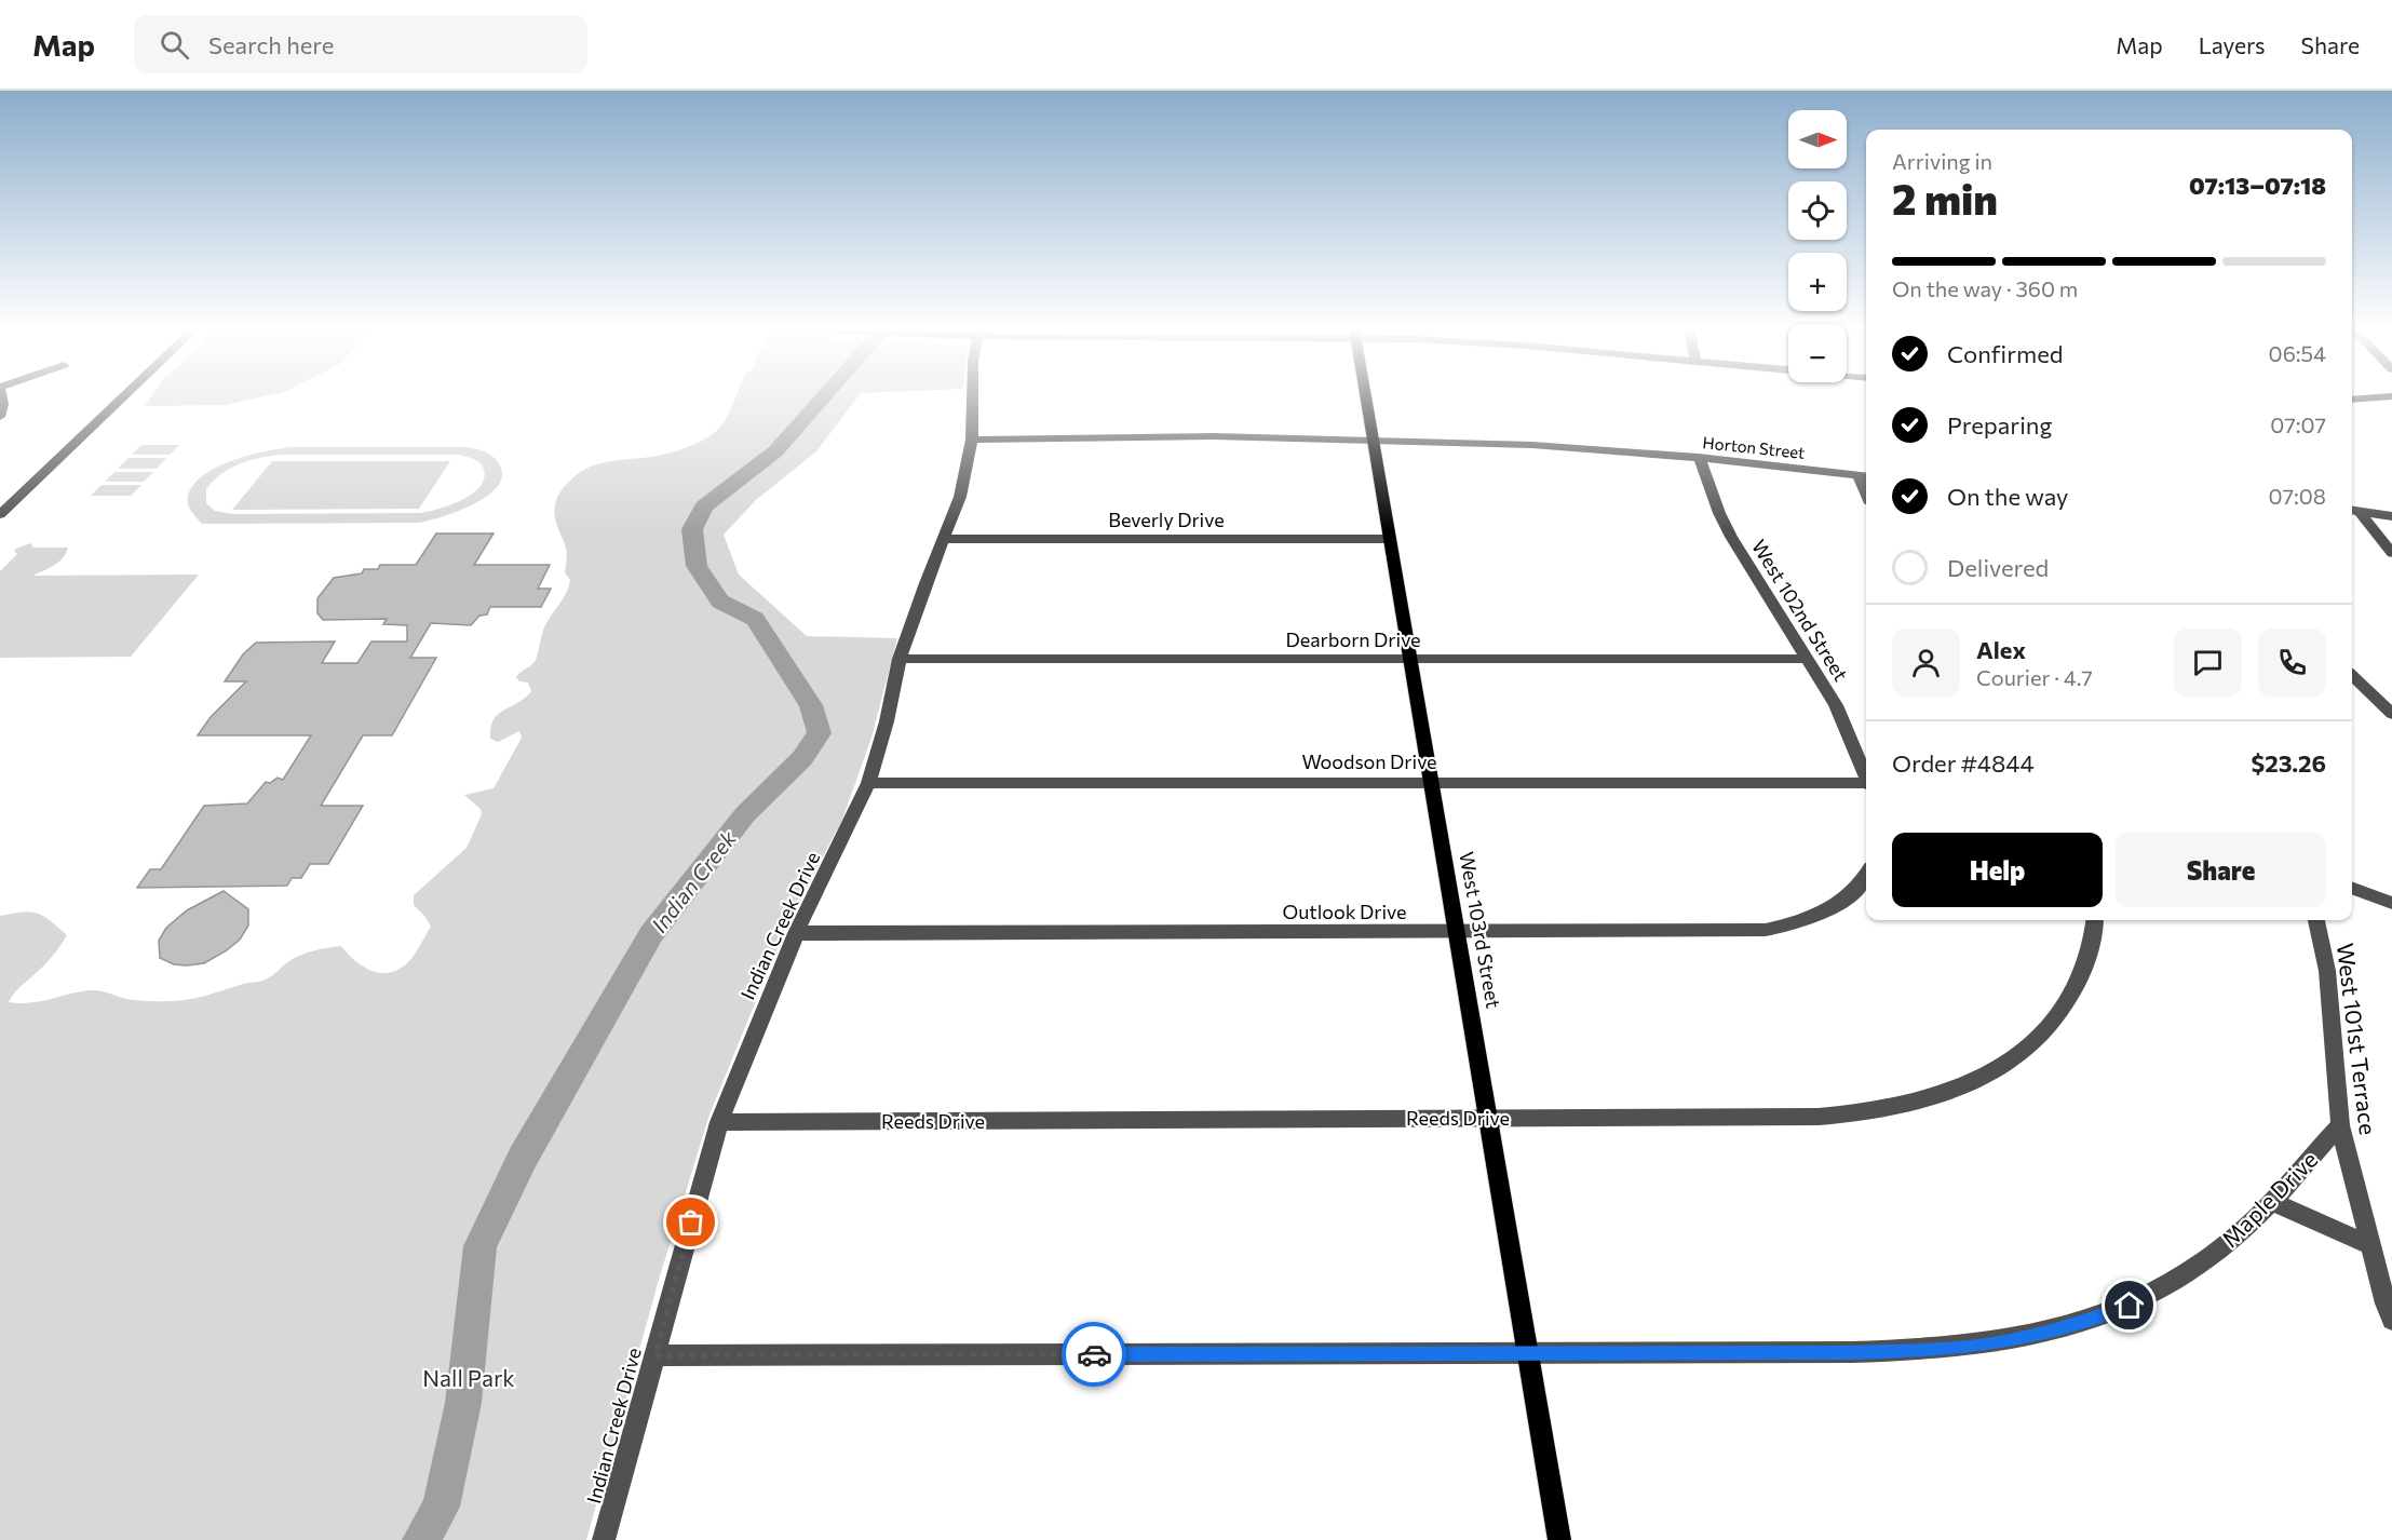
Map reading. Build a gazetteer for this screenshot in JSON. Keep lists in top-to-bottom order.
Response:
{
  "streets": {
    "main road": ["West 103rd Street"],
    "street": [
      "Horton Street",
      "Beverly Drive",
      "West 102nd Street",
      "Dearborn Drive",
      "Woodson Drive",
      "Outlook Drive",
      "Indian Creek Drive",
      "West 101st Terrace",
      "Reeds Drive",
      "Maple Drive"
    ]
  },
  "crossings": [
    ["Horton Street", "West 102nd Street"],
    ["Horton Street", "Indian Creek Drive"],
    ["Horton Street", "West 103rd Street"],
    ["Beverly Drive", "Indian Creek Drive"],
    ["Beverly Drive", "West 103rd Street"],
    ["West 102nd Street", "Dearborn Drive"],
    ["Dearborn Drive", "Indian Creek Drive"],
    ["Dearborn Drive", "West 103rd Street"],
    ["Woodson Drive", "Indian Creek Drive"],
    ["Woodson Drive", "West 103rd Street"],
    ["Outlook Drive", "Indian Creek Drive"],
    ["Outlook Drive", "West 103rd Street"],
    ["Indian Creek Drive", "Reeds Drive"],
    ["Indian Creek Drive", "Maple Drive"],
    ["West 103rd Street", "Reeds Drive"],
    ["West 103rd Street", "Maple Drive"],
    ["West 101st Terrace", "Maple Drive"]
  ],
  "water": ["Indian Creek"],
  "parks": ["Nall Park"],
  "north": "right",
  "page": {
    "header": "Map",
    "search": "Search here",
    "nav": ["Map", "Layers", "Share"],
    "map_buttons": ["+", "−"],
    "heading": ["2 min", "Arriving in", "07:13–07:18"],
    "panel": [
      "Alex",
      "Courier · 4.7",
      "Order #4844",
      "$23.26"
    ],
    "bar": "On the way · 360 m",
    "list": [
      ["Confirmed", "06:54"],
      ["Preparing", "07:07"],
      ["On the way", "07:08"],
      "Delivered"
    ],
    "buttons": ["Help", "Share"]
  }
}
